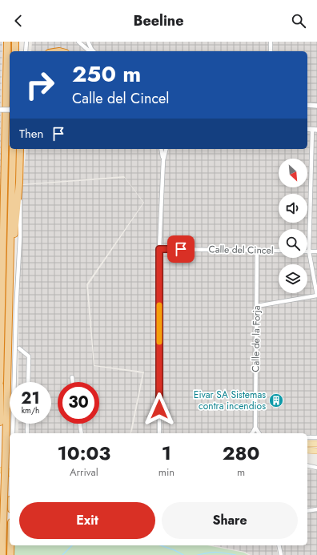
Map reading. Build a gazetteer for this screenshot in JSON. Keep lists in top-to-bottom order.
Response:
{
  "streets": {
    "street": ["Calle del Cincel", "Calle de la Forja"]
  },
  "crossings": [
    ["Calle del Cincel", "Calle de la Forja"]
  ],
  "places": {
    "building": ["Eivar SA Sistemas contra incendios"]
  },
  "north": "bottom right",
  "page": {
    "header": "Beeline",
    "turn": ["250 m", "Calle del Cincel"],
    "then": "Then",
    "speed": "21 km/h",
    "limit": "30",
    "eta": [
      "10:03",
      "Arrival",
      "1",
      "min",
      "280",
      "m"
    ],
    "buttons": ["Exit", "Share"]
  }
}
